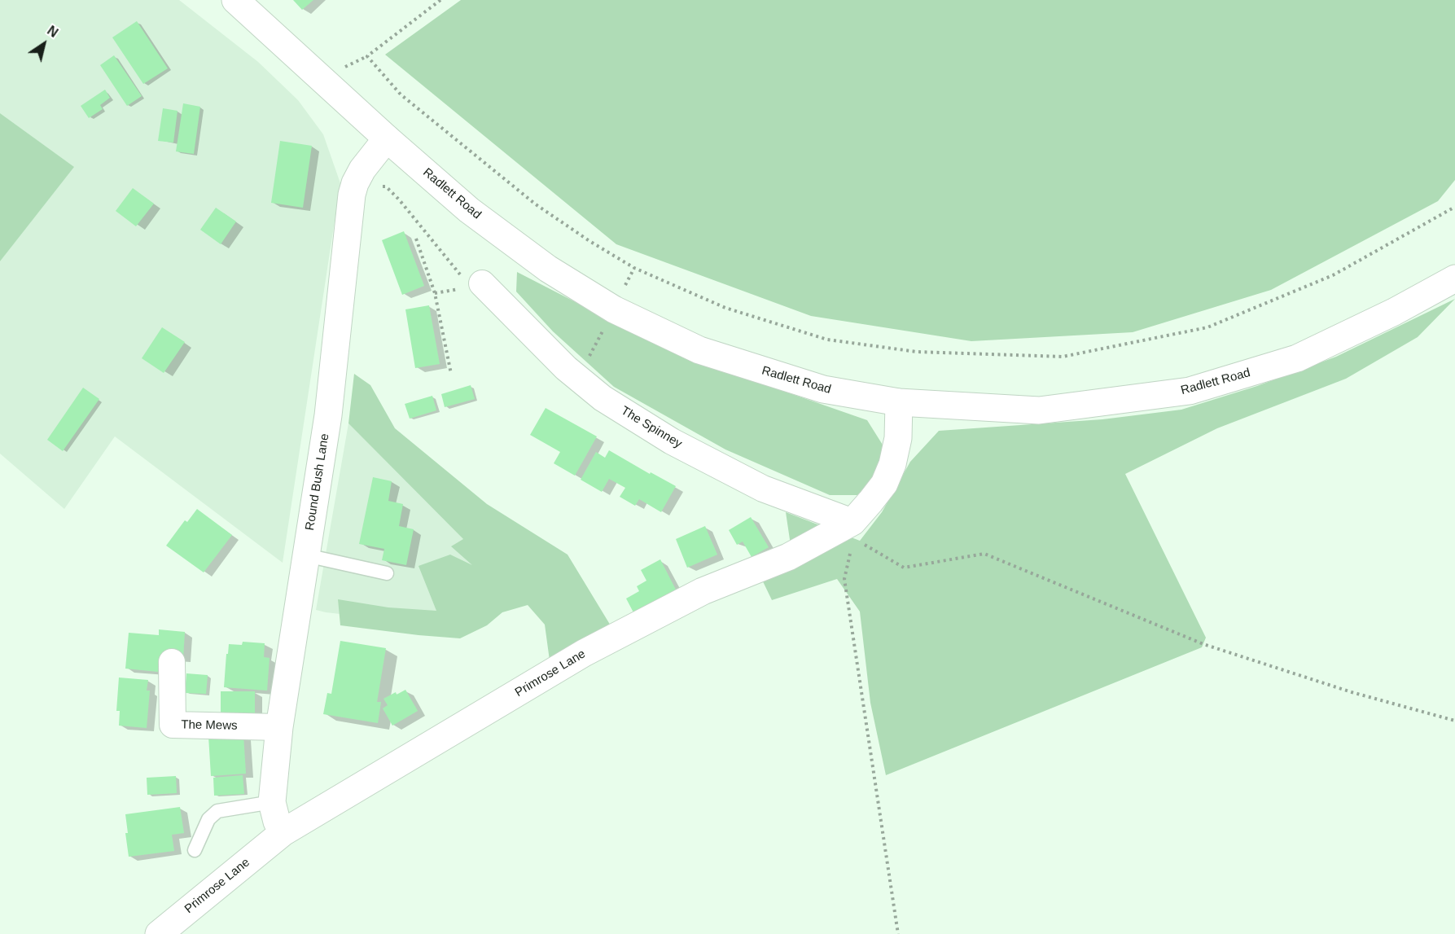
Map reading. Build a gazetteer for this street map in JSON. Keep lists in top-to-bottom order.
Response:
{
  "streets": {
    "street": [
      "Radlett Road",
      "The Spinney",
      "Round Bush Lane",
      "Primrose Lane",
      "The Mews"
    ]
  },
  "crossings": [
    ["Radlett Road", "Round Bush Lane"],
    ["Radlett Road", "Primrose Lane"],
    ["The Spinney", "Primrose Lane"],
    ["Round Bush Lane", "Primrose Lane"],
    ["Round Bush Lane", "The Mews"]
  ],
  "north": "top right"
}
